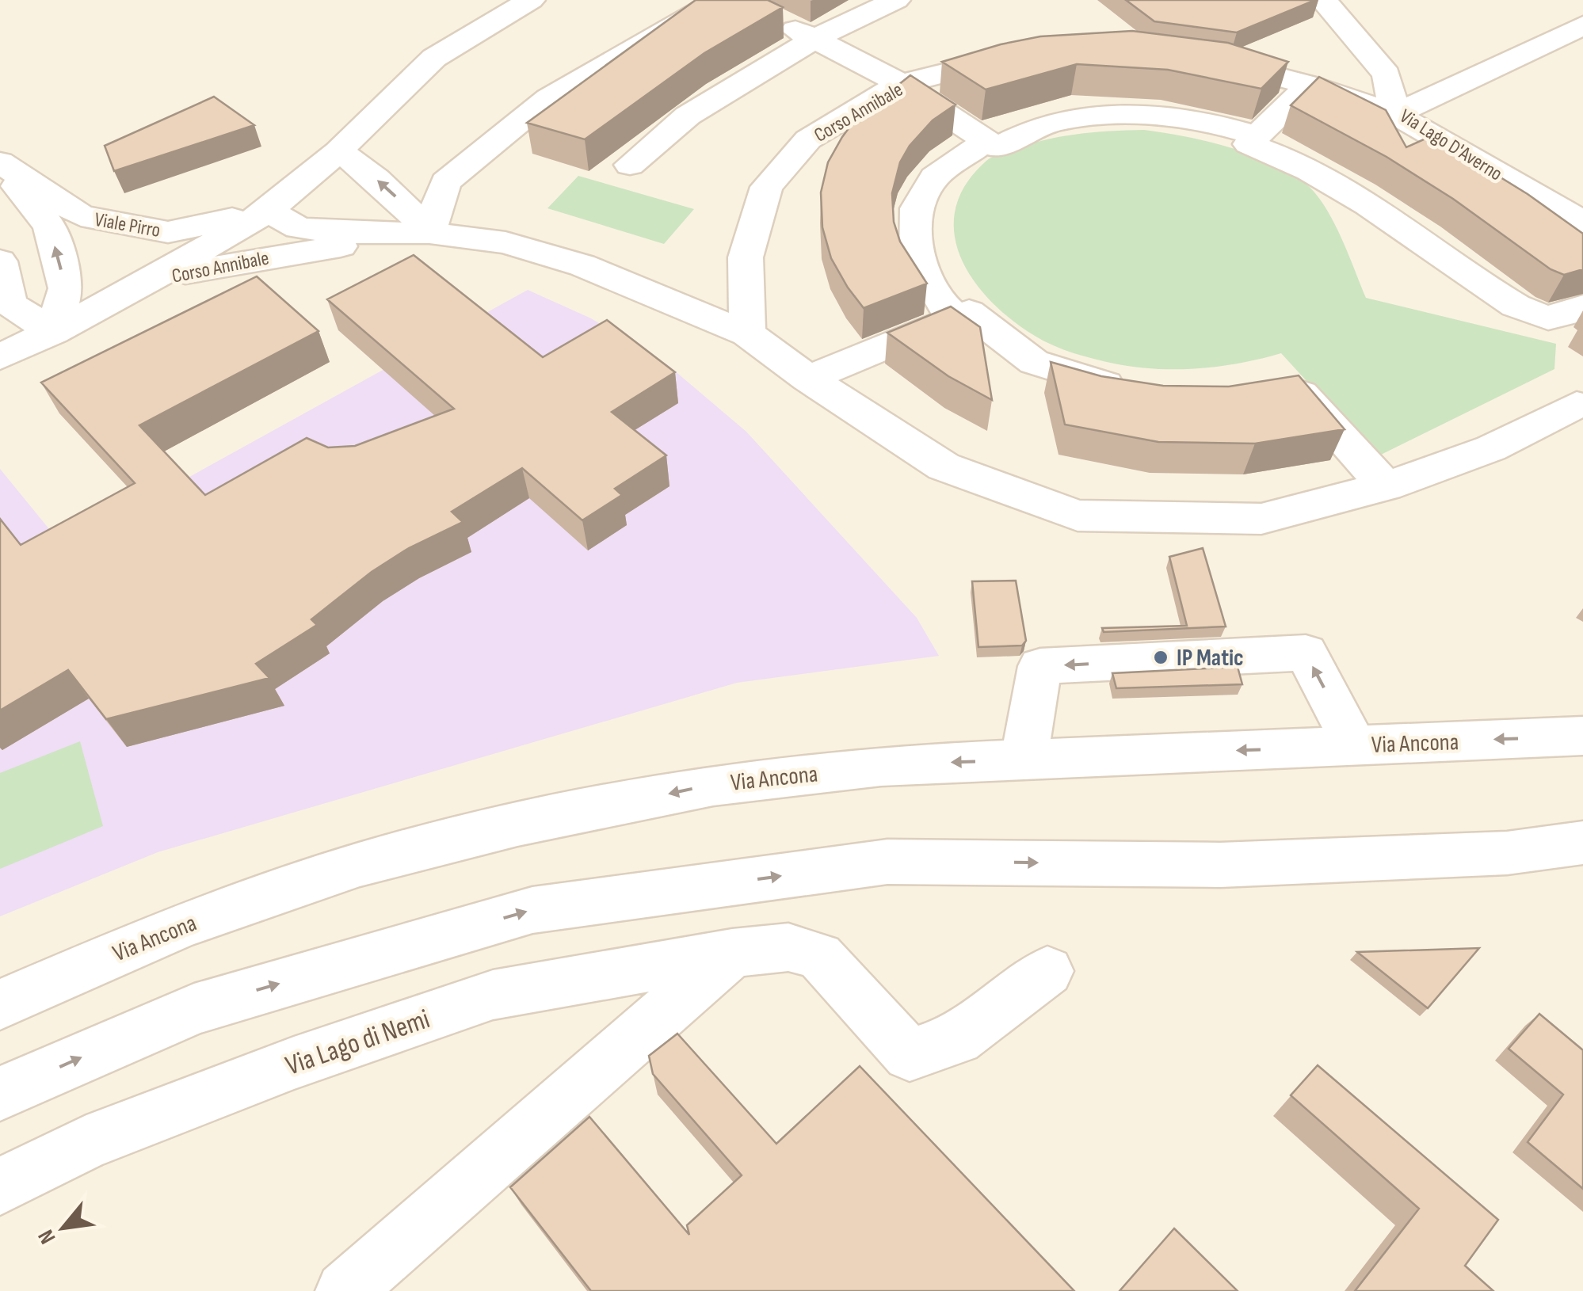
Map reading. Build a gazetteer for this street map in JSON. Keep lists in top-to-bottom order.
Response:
{
  "streets": {
    "street": [
      "Corso Annibale",
      "Via Lago D'Averno",
      "Viale Pirro",
      "Via Ancona",
      "Via Lago di Nemi"
    ]
  },
  "crossings": [
    ["Corso Annibale", "Viale Pirro"]
  ],
  "one_way": ["Viale Pirro"],
  "places": ["IP Matic"],
  "north": "bottom left"
}
